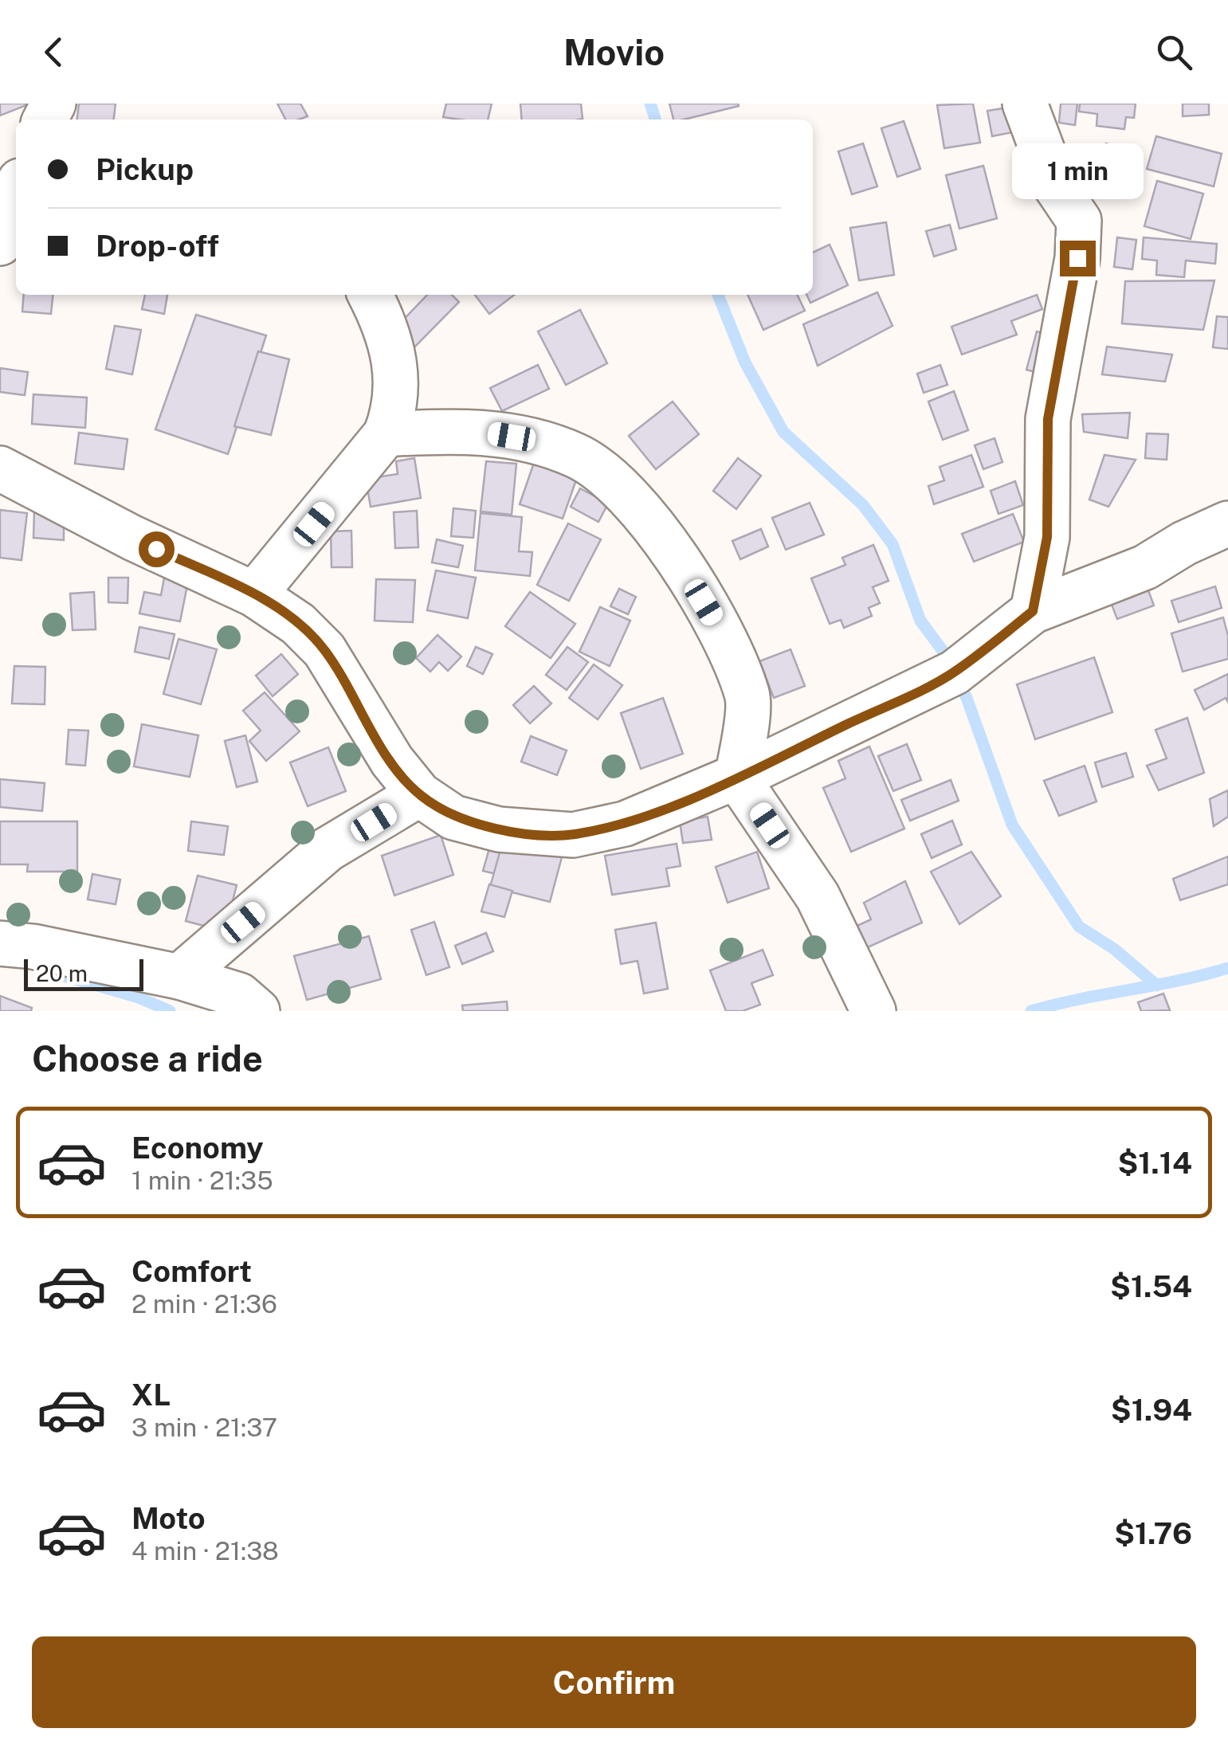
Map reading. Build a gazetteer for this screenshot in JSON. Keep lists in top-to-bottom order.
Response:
{
  "scale_bar": "20 m",
  "page": {
    "header": "Movio",
    "banner": ["Pickup", "Drop-off"],
    "bubble": "1 min",
    "scale": "20 m",
    "heading": "Choose a ride",
    "list": [
      {
        "name": "Economy",
        "note": "1 min · 21:35",
        "value": "$1.14"
      },
      {
        "name": "Comfort",
        "note": "2 min · 21:36",
        "value": "$1.54"
      },
      {
        "name": "XL",
        "note": "3 min · 21:37",
        "value": "$1.94"
      },
      {
        "name": "Moto",
        "note": "4 min · 21:38",
        "value": "$1.76"
      }
    ],
    "buttons": "Confirm"
  }
}
